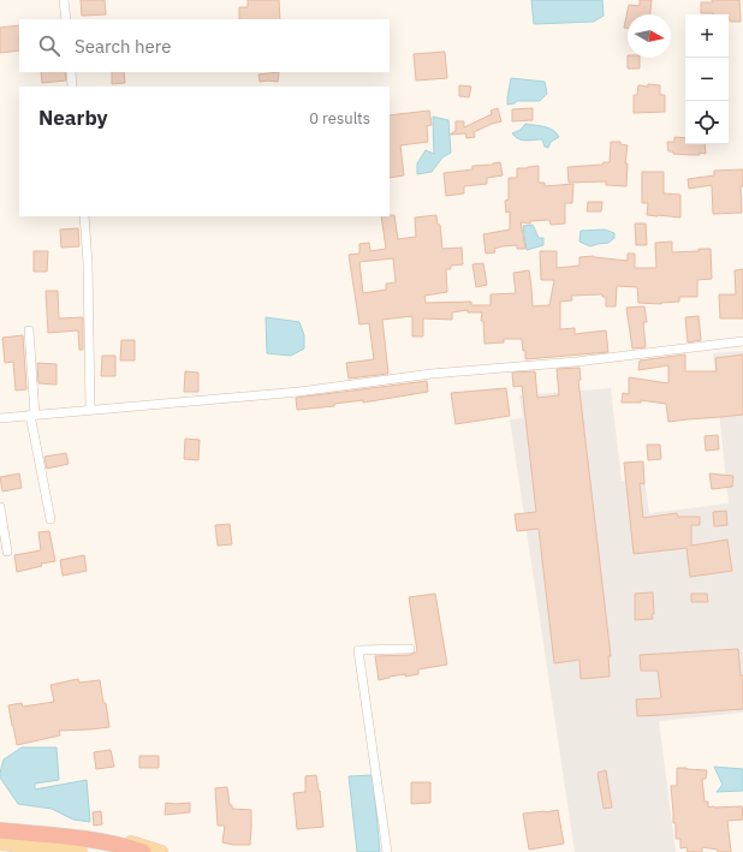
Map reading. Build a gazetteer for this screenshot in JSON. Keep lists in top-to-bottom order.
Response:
{
  "north": "right",
  "page": {
    "map_buttons": ["+", "−"],
    "search": "Search here",
    "heading": ["Nearby", "0 results"]
  }
}
